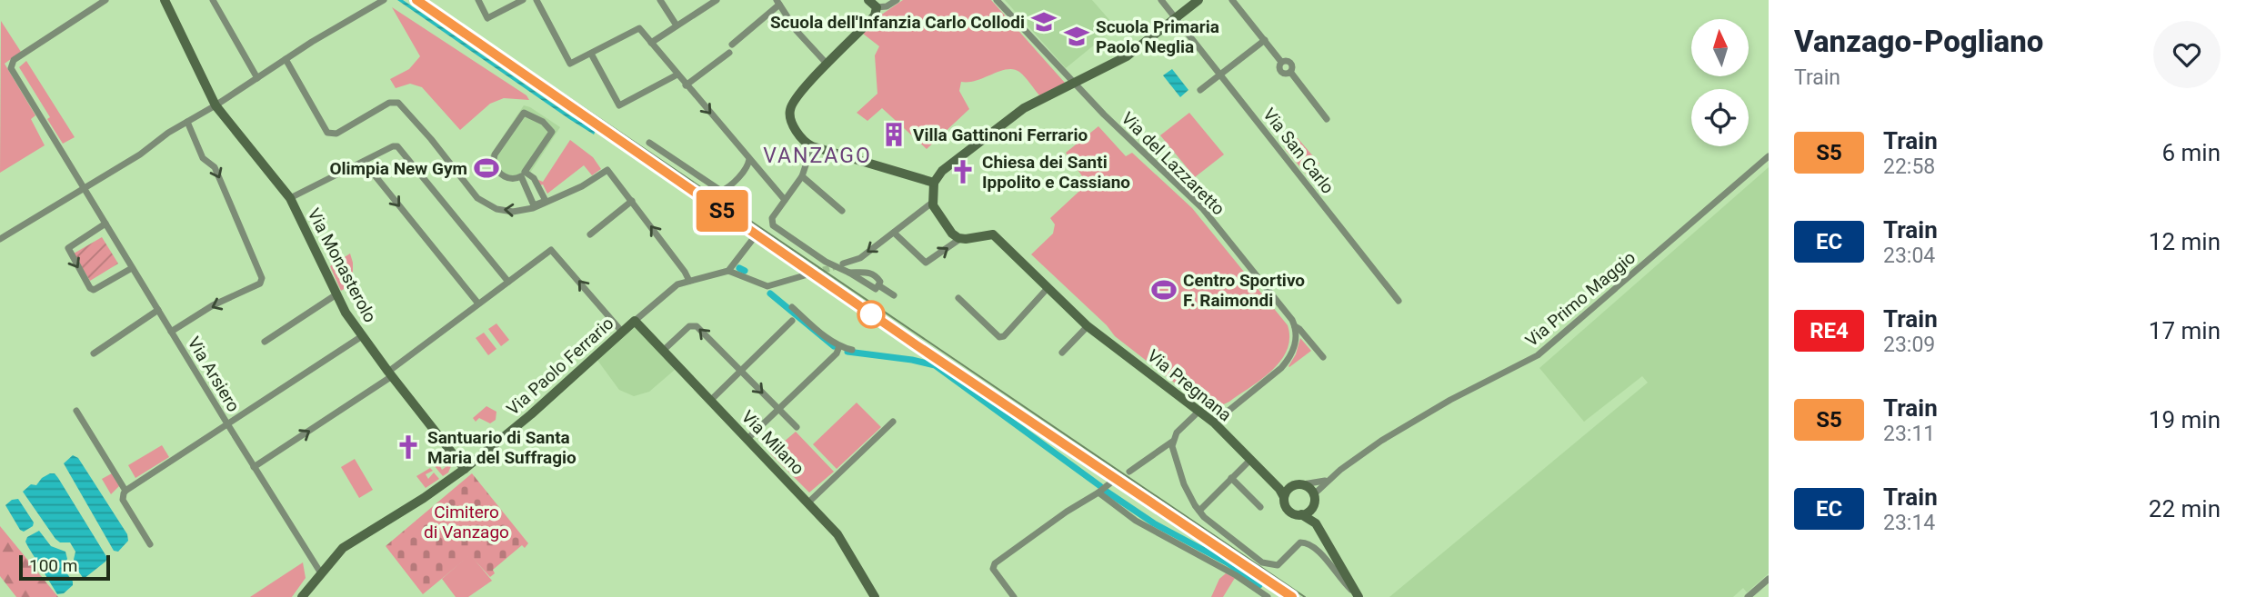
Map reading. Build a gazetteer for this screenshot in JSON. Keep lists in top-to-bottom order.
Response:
{
  "streets": {
    "street": [
      "Via San Carlo",
      "Via del Lazzaretto",
      "Via Monasterolo",
      "Via Primo Maggio",
      "Via Paolo Ferrario",
      "Via Arsiero",
      "Via Pregnana",
      "Via Milano"
    ]
  },
  "crossings": [
    ["Via Monasterolo", "Via Paolo Ferrario"],
    ["Via Primo Maggio", "Via Pregnana"],
    ["Via Paolo Ferrario", "Via Arsiero"],
    ["Via Paolo Ferrario", "Via Milano"]
  ],
  "districts": ["VANZAGO"],
  "parks": ["Cimitero di Vanzago"],
  "places": {
    "school or university": ["Scuola dell'Infanzia Carlo Collodi", "Scuola Primaria Paolo Neglia"],
    "building": ["Villa Gattinoni Ferrario"],
    "sports": ["Olimpia New Gym", "Centro Sportivo F. Raimondi"],
    "church": ["Chiesa dei Santi Ippolito e Cassiano", "Santuario di Santa Maria del Suffragio"]
  },
  "scale_bar": "100 m",
  "north": "top",
  "page": {
    "on_map": "S5",
    "heading": ["Vanzago-Pogliano", "Train"],
    "list": [
      {
        "mark": "S5",
        "name": "Train",
        "note": "22:58",
        "value": "6 min"
      },
      {
        "mark": "EC",
        "name": "Train",
        "note": "23:04",
        "value": "12 min"
      },
      {
        "mark": "RE4",
        "name": "Train",
        "note": "23:09",
        "value": "17 min"
      },
      {
        "mark": "S5",
        "name": "Train",
        "note": "23:11",
        "value": "19 min"
      },
      {
        "mark": "EC",
        "name": "Train",
        "note": "23:14",
        "value": "22 min"
      }
    ],
    "scale": "100 m"
  }
}
